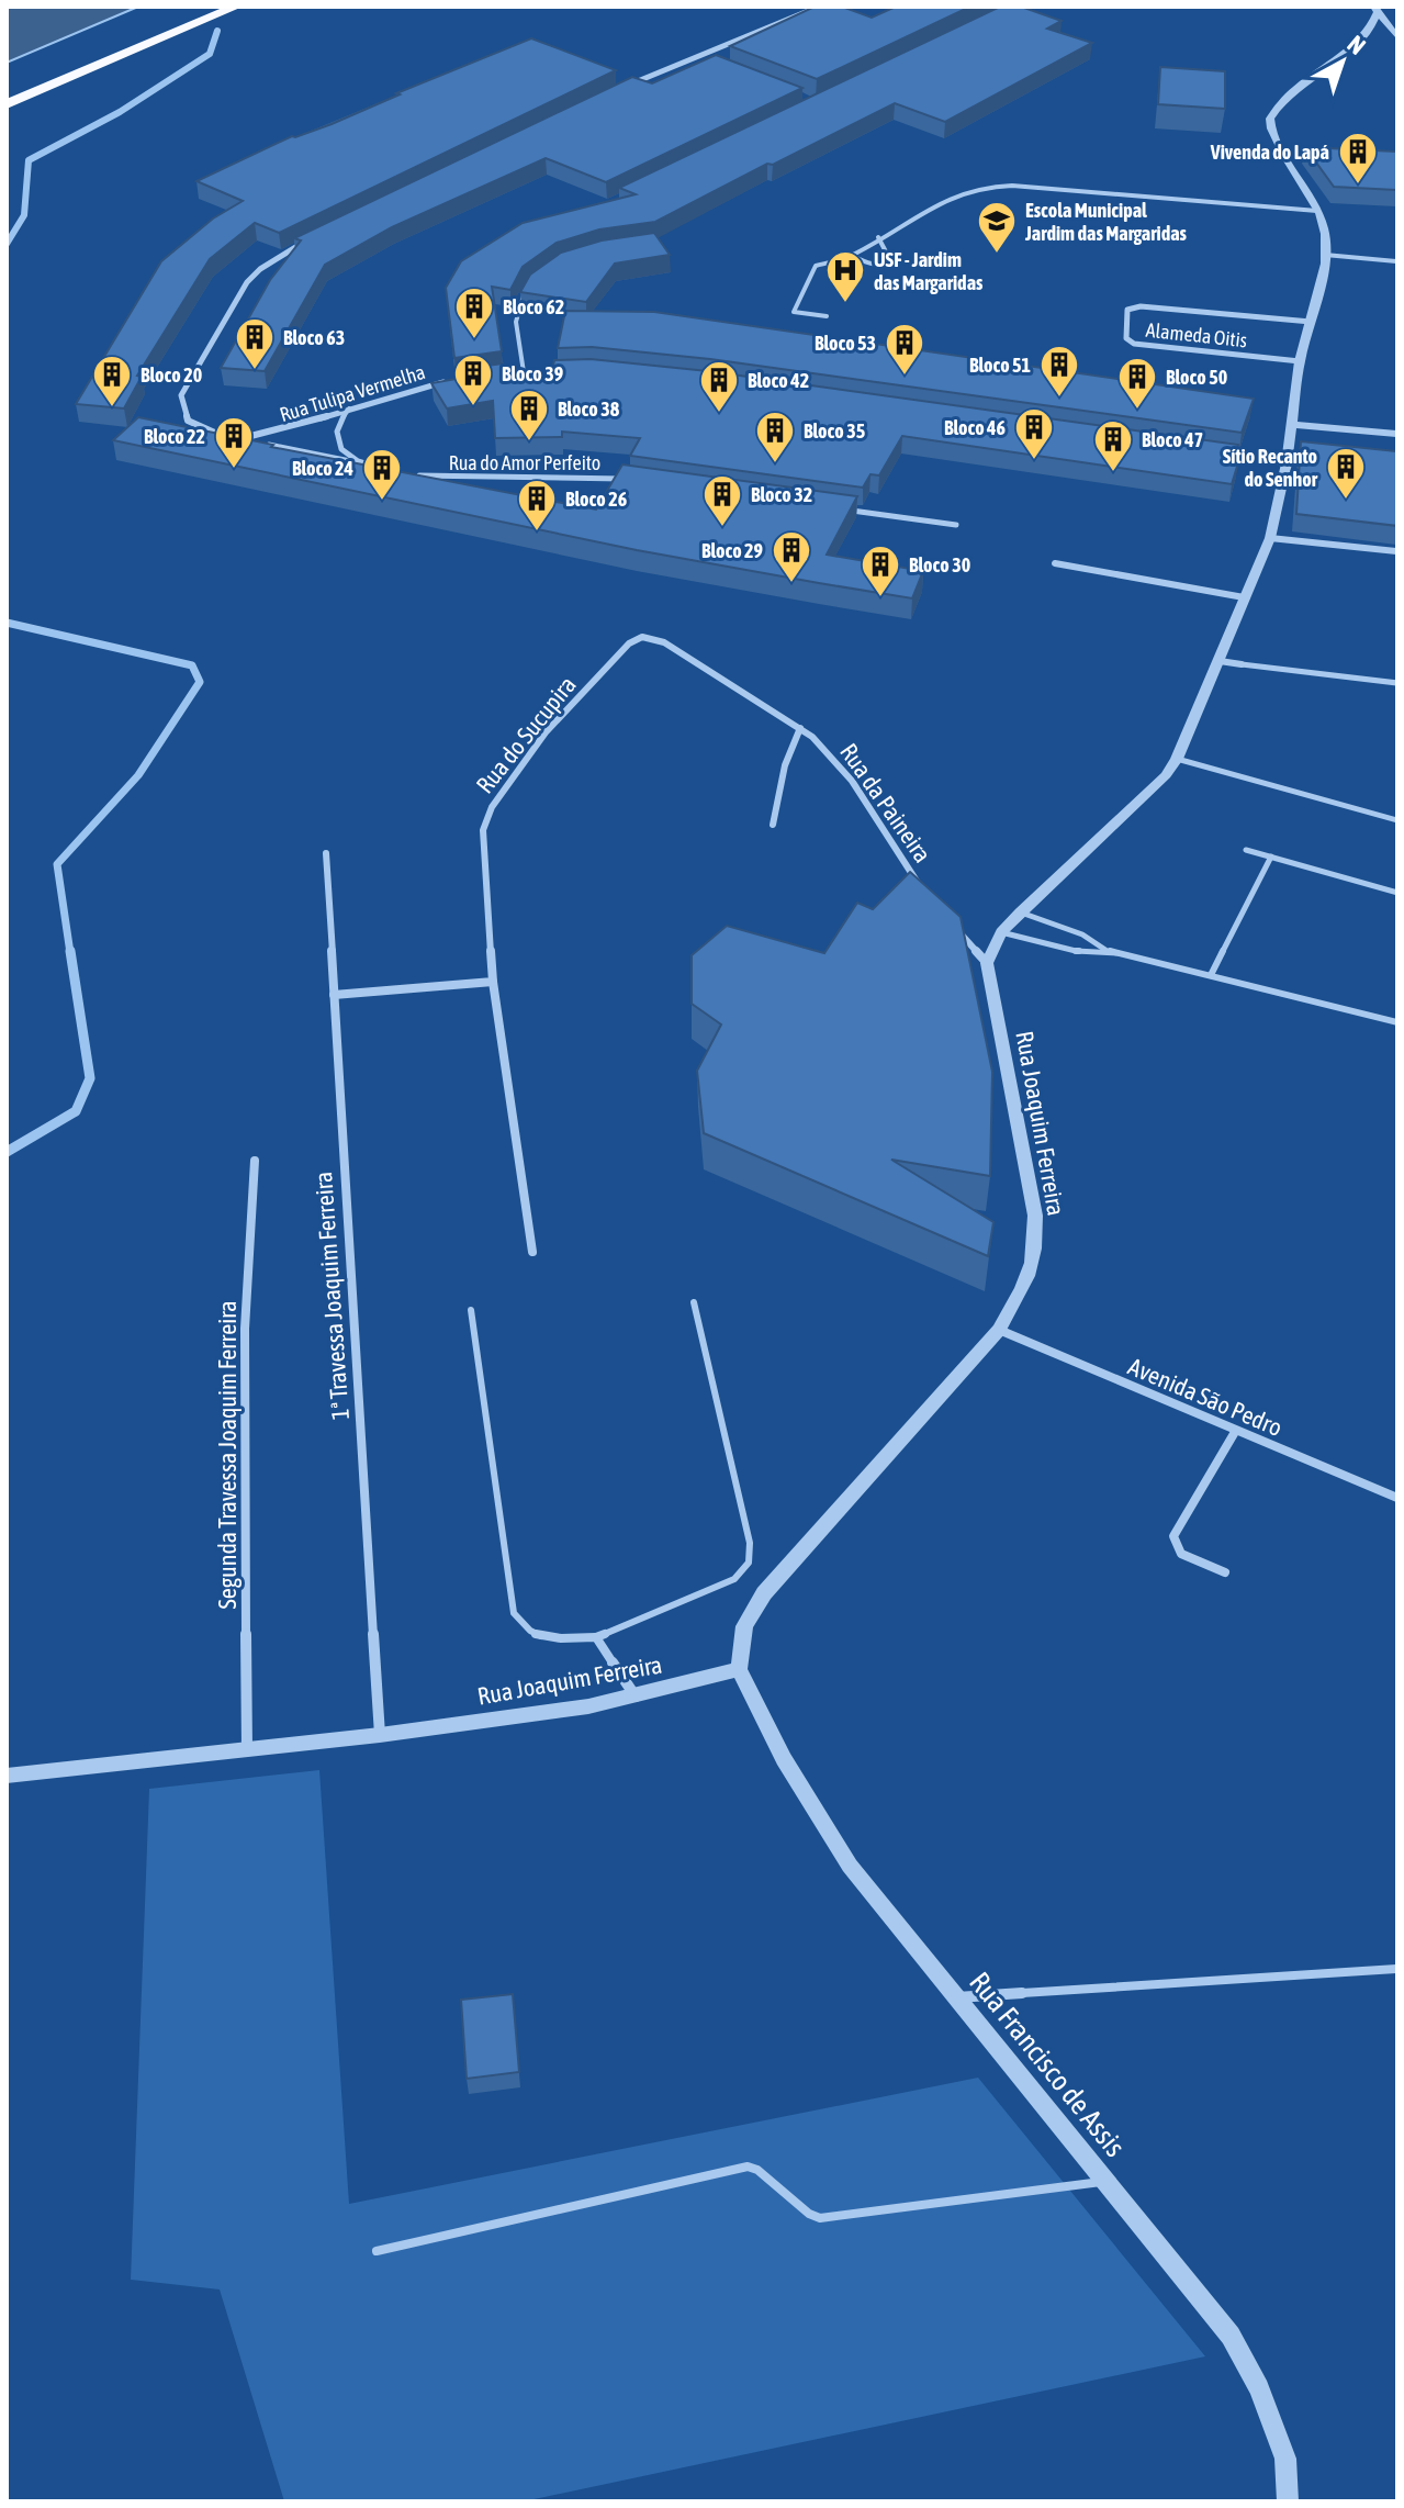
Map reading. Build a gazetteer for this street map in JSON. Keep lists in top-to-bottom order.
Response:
{
  "streets": {
    "street": [
      "Alameda Oitis",
      "Rua Tulipa Vermelha",
      "Rua do Sucupira",
      "Rua da Paineira",
      "Rua Joaquim Ferreira",
      "1ª Travessa Joaquim Ferreira",
      "Avenida São Pedro",
      "Segunda Travessa Joaquim Ferreira",
      "Rua Francisco de Assis"
    ],
    "lane": ["Rua do Amor Perfeito"]
  },
  "crossings": [
    ["Rua do Sucupira", "Rua da Paineira"],
    ["Rua Joaquim Ferreira", "1ª Travessa Joaquim Ferreira"],
    ["Rua Joaquim Ferreira", "Avenida São Pedro"],
    ["Rua Joaquim Ferreira", "Segunda Travessa Joaquim Ferreira"],
    ["Rua Joaquim Ferreira", "Rua Francisco de Assis"]
  ],
  "places": {
    "building": [
      "Vivenda do Lapá",
      "Bloco 62",
      "Bloco 63",
      "Bloco 53",
      "Bloco 51",
      "Bloco 39",
      "Bloco 20",
      "Bloco 50",
      "Bloco 42",
      "Bloco 38",
      "Bloco 46",
      "Bloco 35",
      "Bloco 22",
      "Bloco 47",
      "Sítio Recanto do Senhor",
      "Bloco 24",
      "Bloco 32",
      "Bloco 26",
      "Bloco 29",
      "Bloco 30"
    ],
    "school or university": ["Escola Municipal Jardim das Margaridas"],
    "hospital": ["USF - Jardim das Margaridas"]
  },
  "north": "top right"
}
